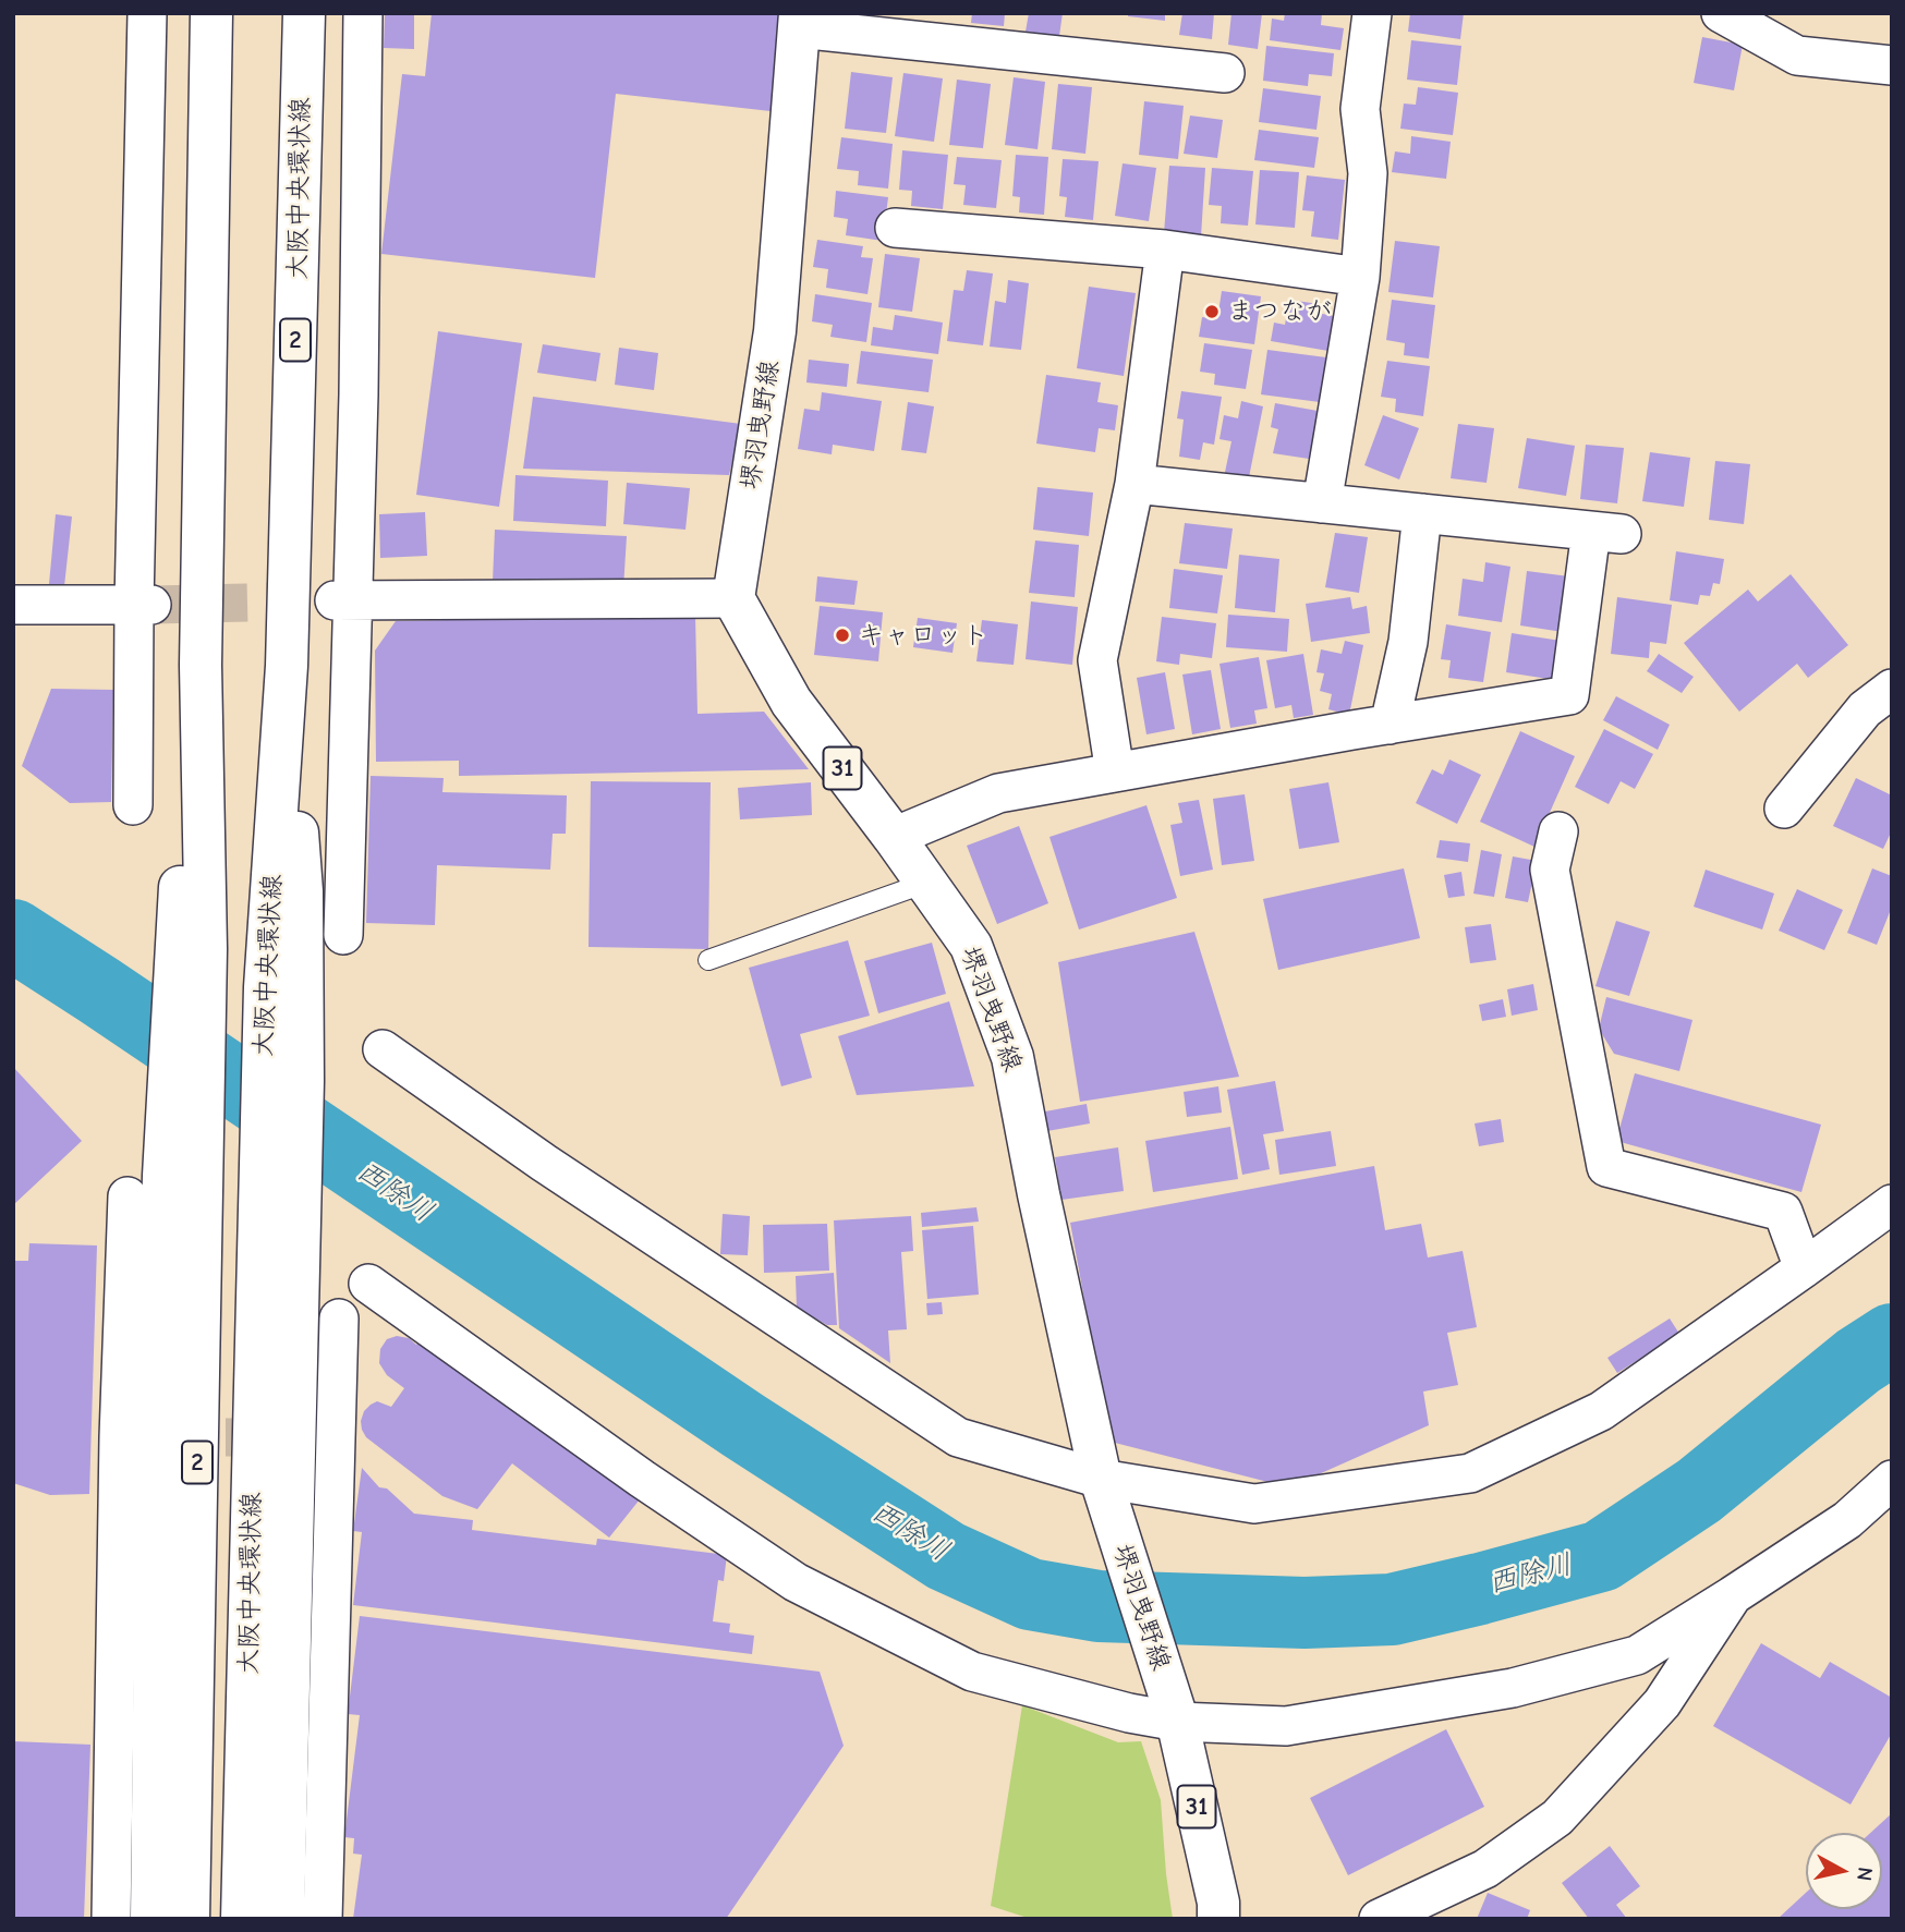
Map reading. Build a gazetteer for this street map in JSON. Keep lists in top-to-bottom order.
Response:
{
  "streets": {
    "main road": [
      "大阪中央環状線",
      "2",
      "堺羽曳野線",
      "31"
    ]
  },
  "water": ["西除川"],
  "places": ["まつなが", "キャロット"],
  "north": "right"
}
